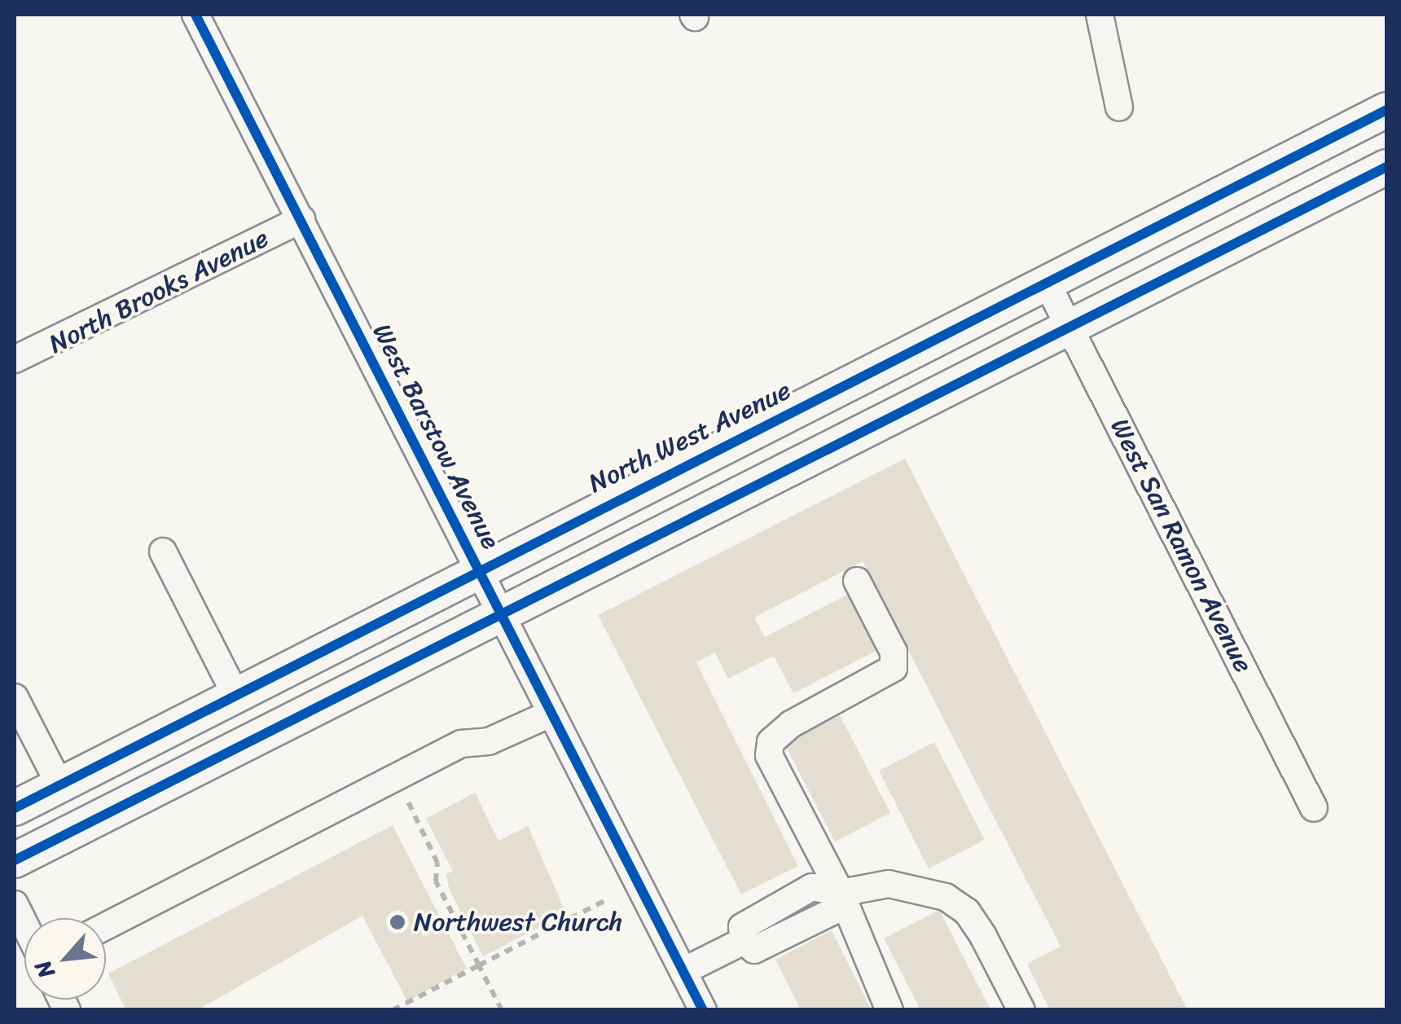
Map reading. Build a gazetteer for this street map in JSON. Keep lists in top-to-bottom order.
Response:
{
  "streets": {
    "main road": ["North West Avenue"],
    "street": ["North Brooks Avenue", "West Barstow Avenue", "West San Ramon Avenue"]
  },
  "crossings": [
    ["North Brooks Avenue", "West Barstow Avenue"],
    ["West Barstow Avenue", "North West Avenue"],
    ["North West Avenue", "West San Ramon Avenue"]
  ],
  "places": ["Northwest Church"],
  "north": "bottom left"
}
